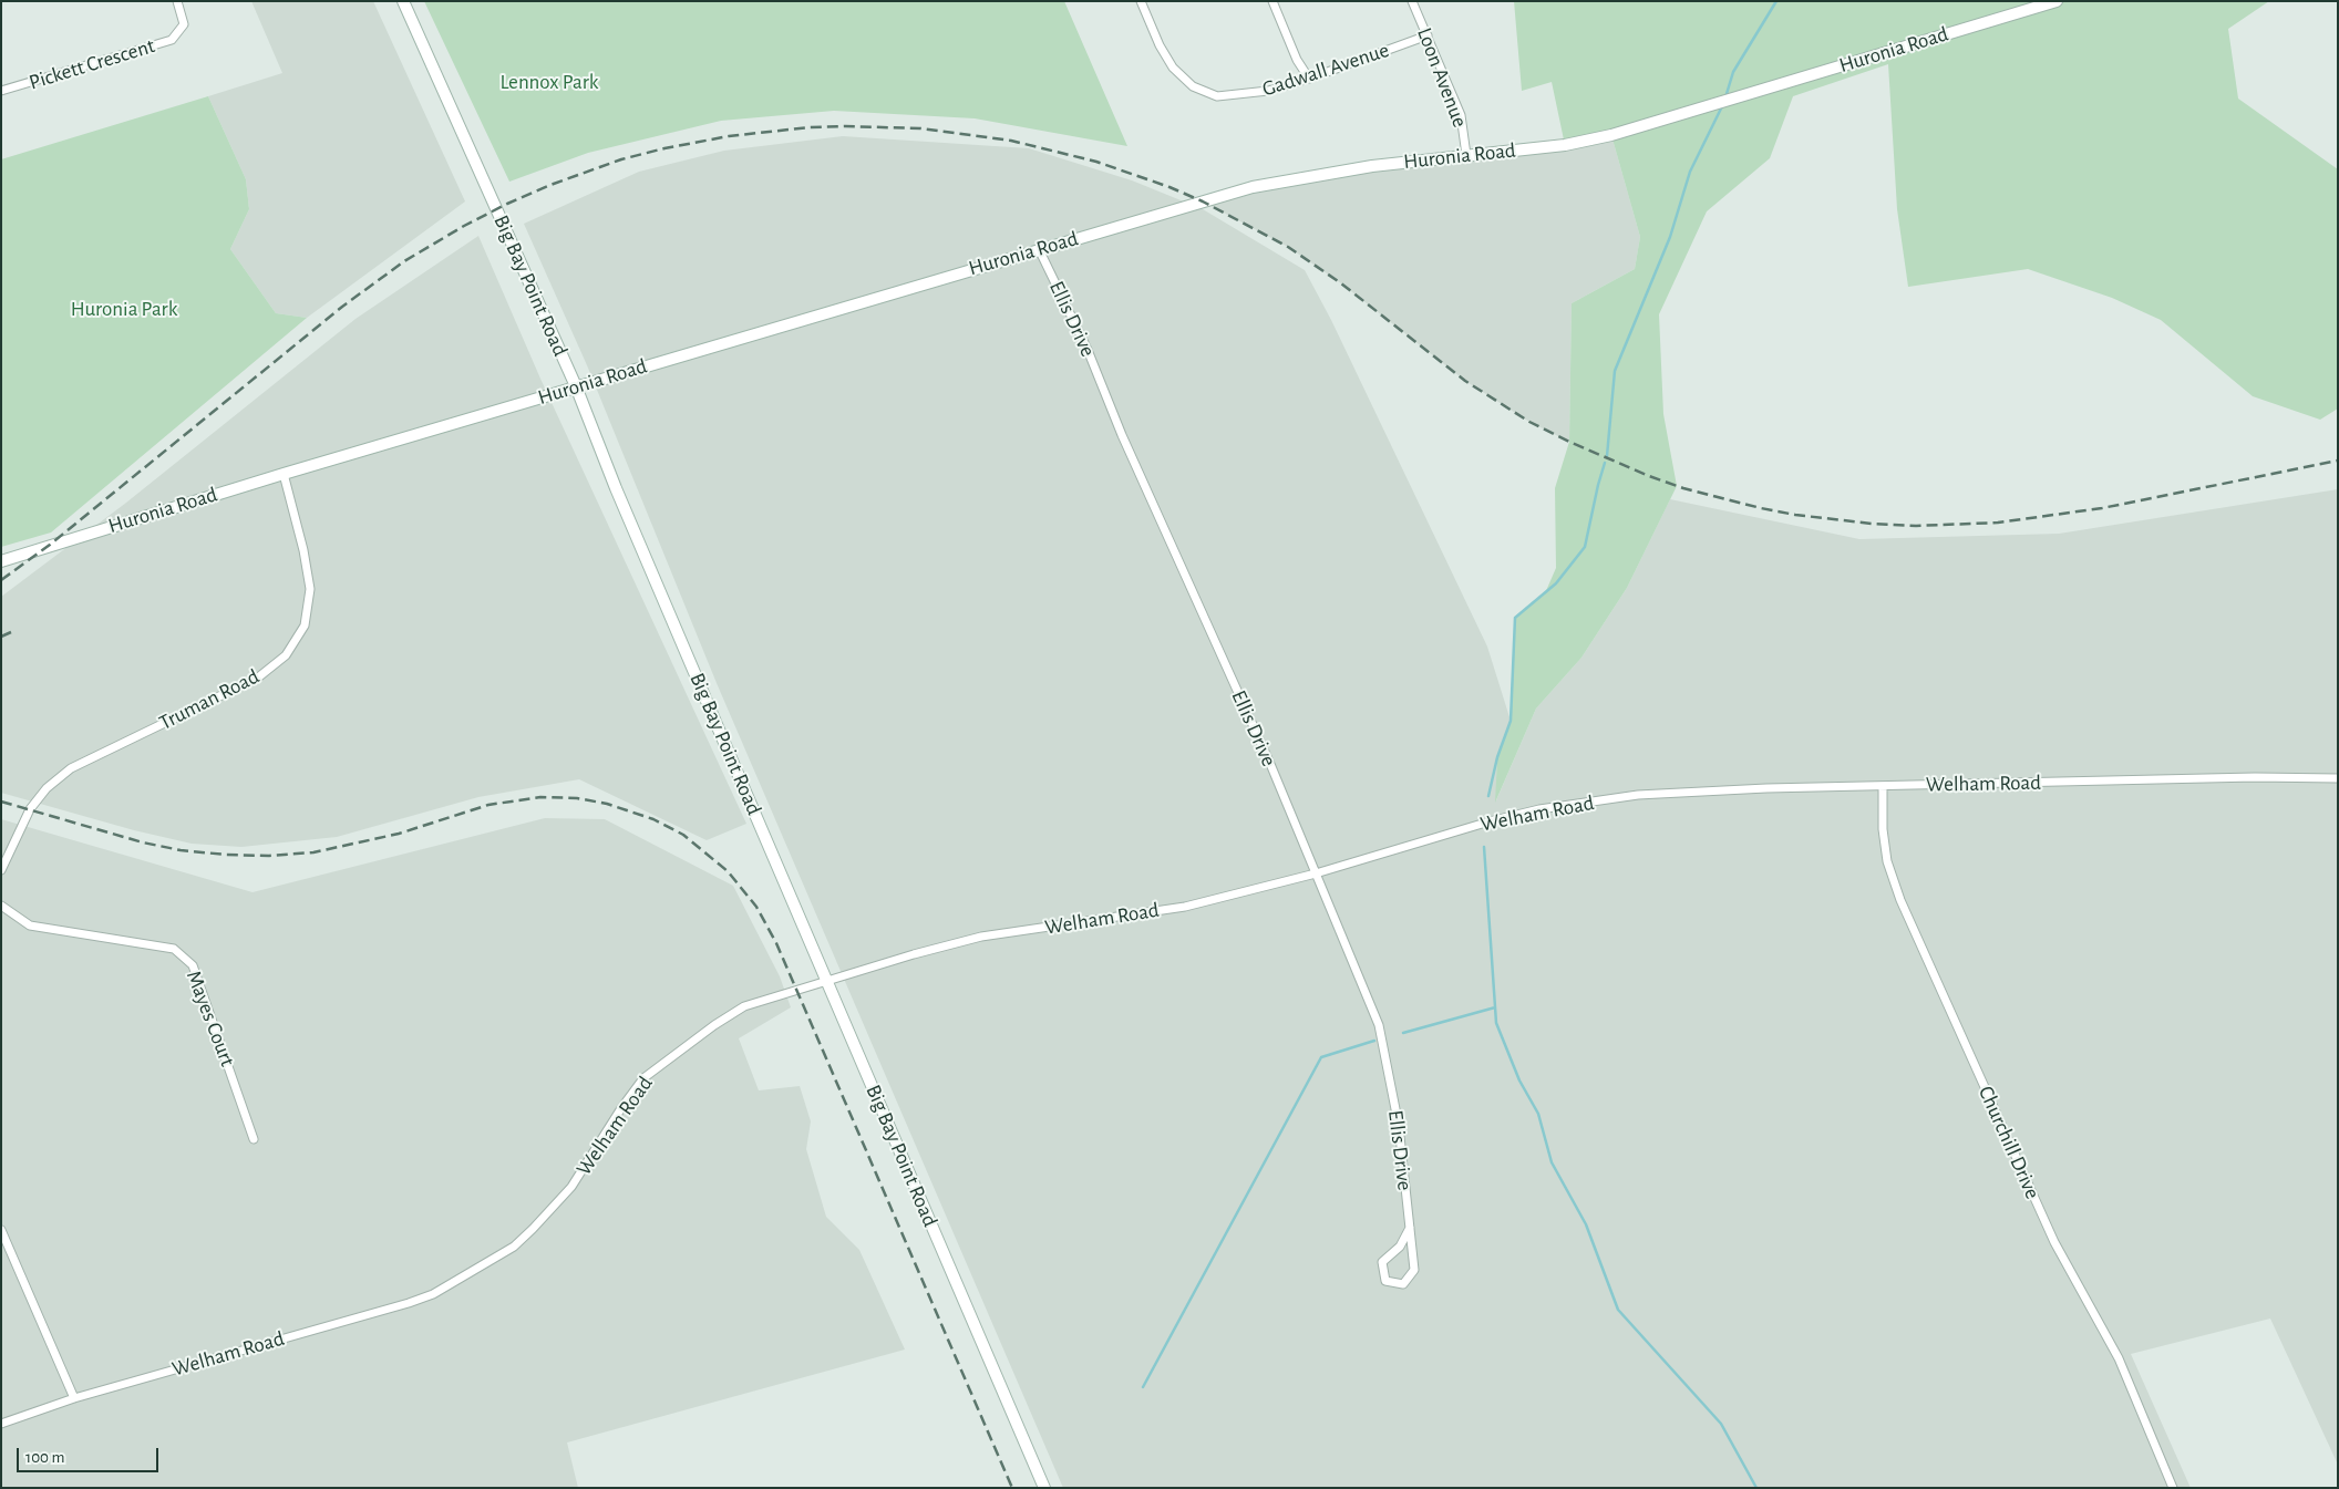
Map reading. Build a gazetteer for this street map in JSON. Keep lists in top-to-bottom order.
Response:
{
  "streets": {
    "main road": ["Huronia Road", "Big Bay Point Road"],
    "street": [
      "Pickett Crescent",
      "Gadwall Avenue",
      "Loon Avenue",
      "Ellis Drive",
      "Truman Road",
      "Welham Road",
      "Mayes Court",
      "Churchill Drive"
    ]
  },
  "crossings": [
    ["Huronia Road", "Loon Avenue"],
    ["Huronia Road", "Big Bay Point Road"],
    ["Huronia Road", "Ellis Drive"],
    ["Huronia Road", "Truman Road"],
    ["Gadwall Avenue", "Loon Avenue"],
    ["Big Bay Point Road", "Welham Road"],
    ["Ellis Drive", "Welham Road"],
    ["Welham Road", "Churchill Drive"]
  ],
  "parks": ["Lennox Park", "Huronia Park"],
  "scale_bar": "100 m"
}
